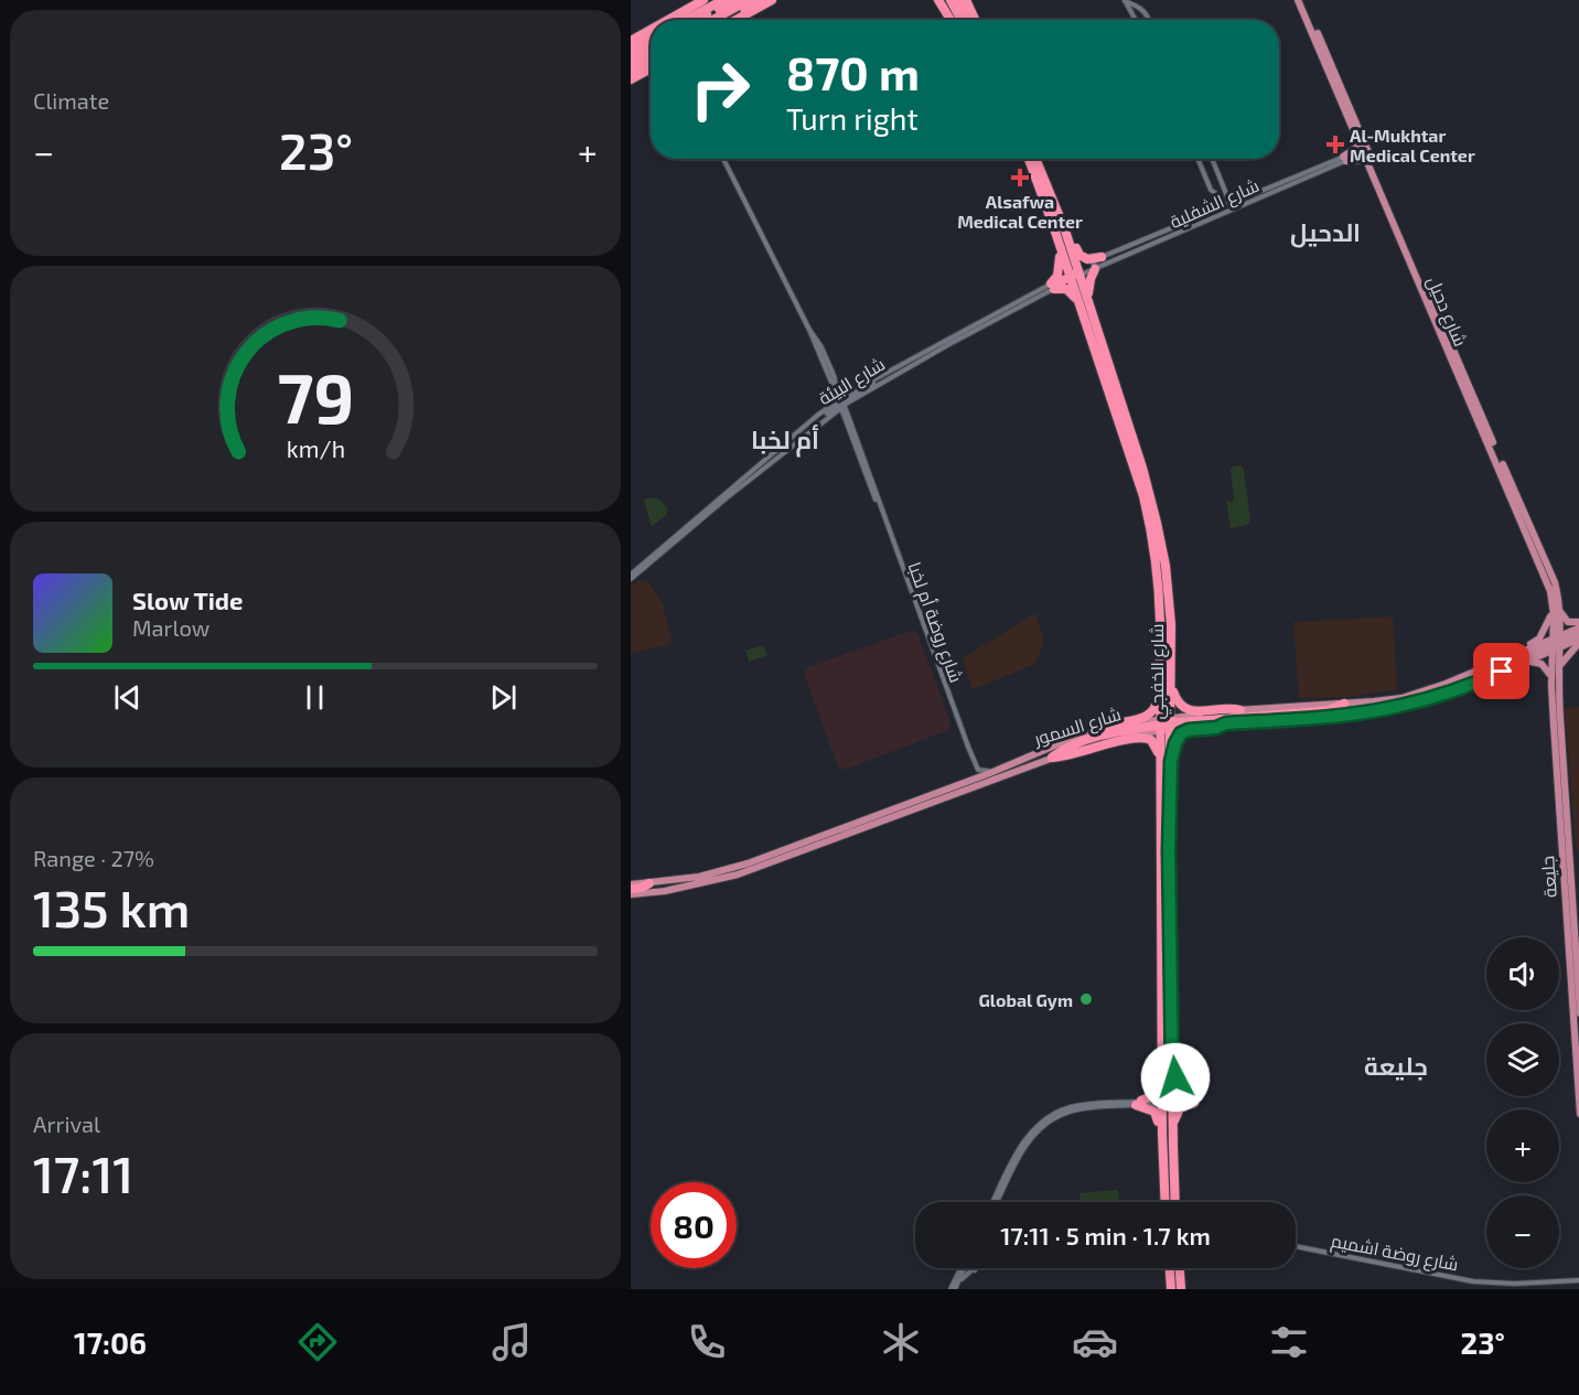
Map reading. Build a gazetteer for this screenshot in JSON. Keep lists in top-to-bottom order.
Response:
{
  "streets": {
    "highway": ["شارع الخفجي"],
    "main road": ["شارع دحيل", "شارع السمور", "جليعة"],
    "street": [
      "شارع الشفلية",
      "شارع البيئة",
      "شارع روضة أم لخبا",
      "شارع روضة اشميم"
    ]
  },
  "crossings": [
    ["شارع الشفلية", "شارع دحيل"],
    ["شارع الشفلية", "شارع الخفجي"],
    ["شارع دحيل", "شارع السمور"],
    ["شارع دحيل", "جليعة"],
    ["شارع البيئة", "شارع روضة أم لخبا"],
    ["شارع روضة أم لخبا", "شارع السمور"],
    ["شارع الخفجي", "شارع السمور"],
    ["شارع السمور", "جليعة"]
  ],
  "districts": ["الدحيل", "أم لخبا", "جليعة"],
  "places": {
    "health": ["Al-Mukhtar Medical Center", "Alsafwa Medical Center"],
    "other": ["Global Gym"]
  },
  "page": {
    "tile": [
      "Climate",
      ["Range · 27%", "135 km"],
      ["Arrival", "17:11"]
    ],
    "turn": ["870 m", "Turn right"],
    "heat": ["−", "23°", "+"],
    "song": ["Slow Tide", "Marlow"],
    "map_buttons": ["+", "−"],
    "limit": "80",
    "trip": "17:11 · 5 min · 1.7 km",
    "tabs": ["17:06", "23°"],
    "gauge": ["79", "km/h"]
  }
}
